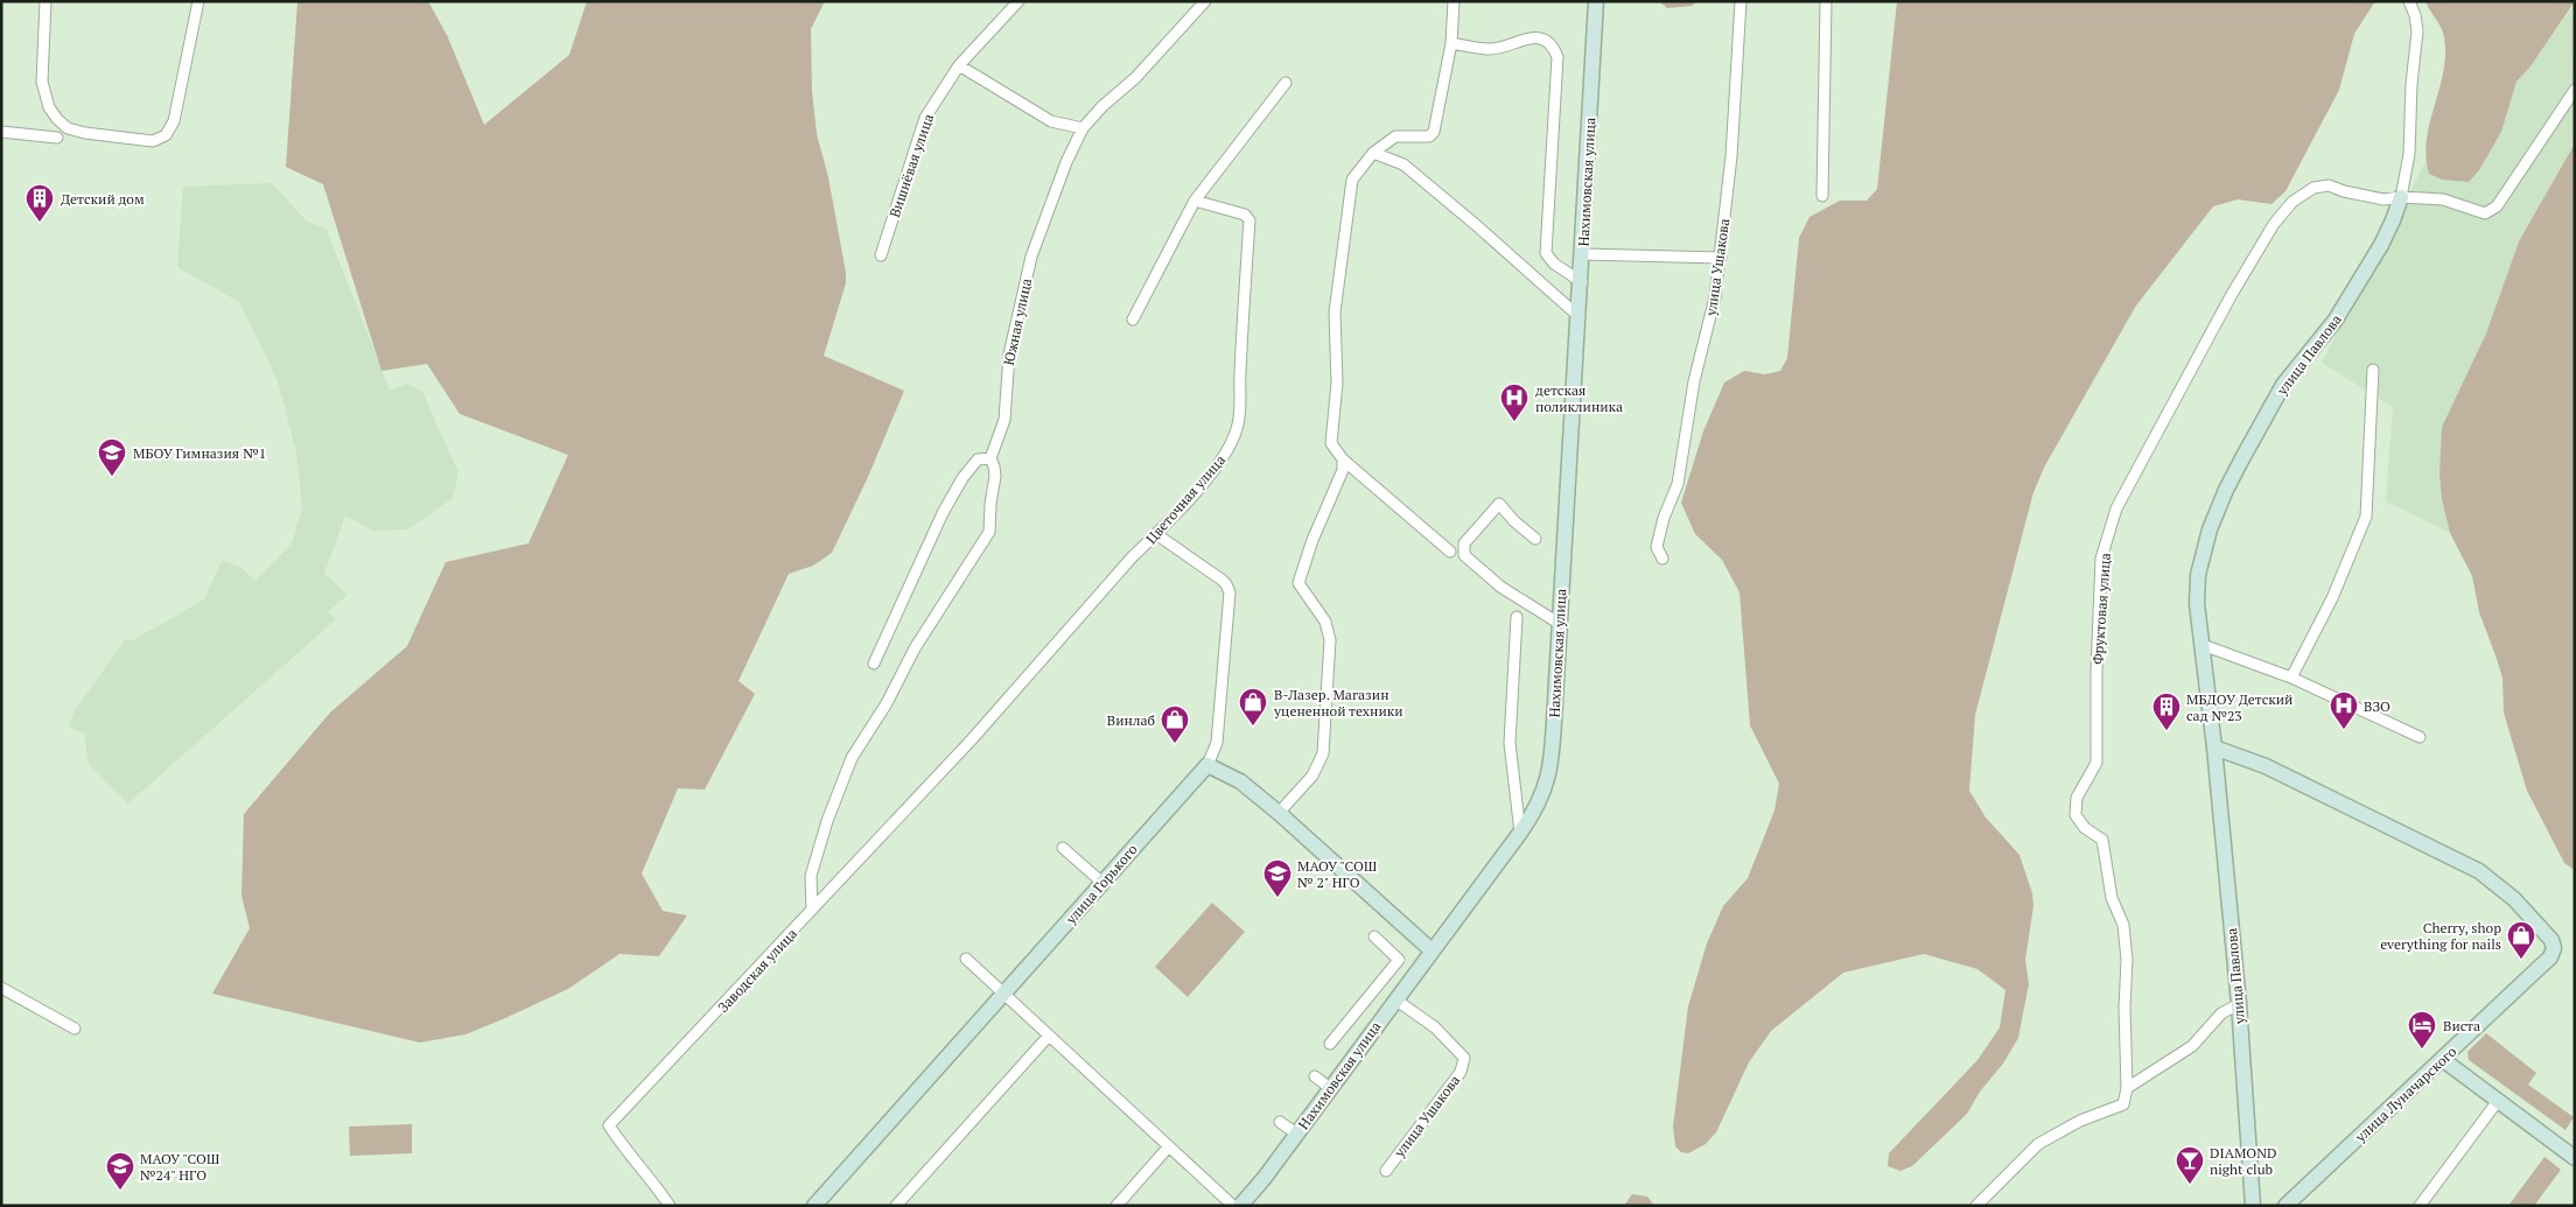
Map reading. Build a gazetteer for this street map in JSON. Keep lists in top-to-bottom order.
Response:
{
  "streets": {
    "main road": [
      "Нахимовская улица",
      "улица Павлова",
      "улица Горького",
      "улица Луначарского"
    ],
    "street": [
      "Вишнёвая улица",
      "улица Ушакова",
      "Южная улица",
      "Цветочная улица",
      "Фруктовая улица",
      "Заводская улица"
    ]
  },
  "crossings": [
    ["Нахимовская улица", "улица Ушакова"],
    ["улица Павлова", "Фруктовая улица"],
    ["улица Павлова", "улица Луначарского"],
    ["Цветочная улица", "улица Горького"],
    ["Цветочная улица", "Заводская улица"]
  ],
  "places": {
    "building": ["Детский дом", "МБДОУ Детский сад №23"],
    "hospital": ["детская поликлиника", "ВЗО"],
    "school or university": ["МБОУ Гимназия №1", "МАОУ \"СОШ № 2\" НГО", "МАОУ \"СОШ №24\" НГО"],
    "shop": ["В-Лазер. Магазин уцененной техники", "Винлаб", "Cherry, shop everything for nails"],
    "hotel": ["Виста"],
    "bar": ["DIAMOND night club"]
  }
}
